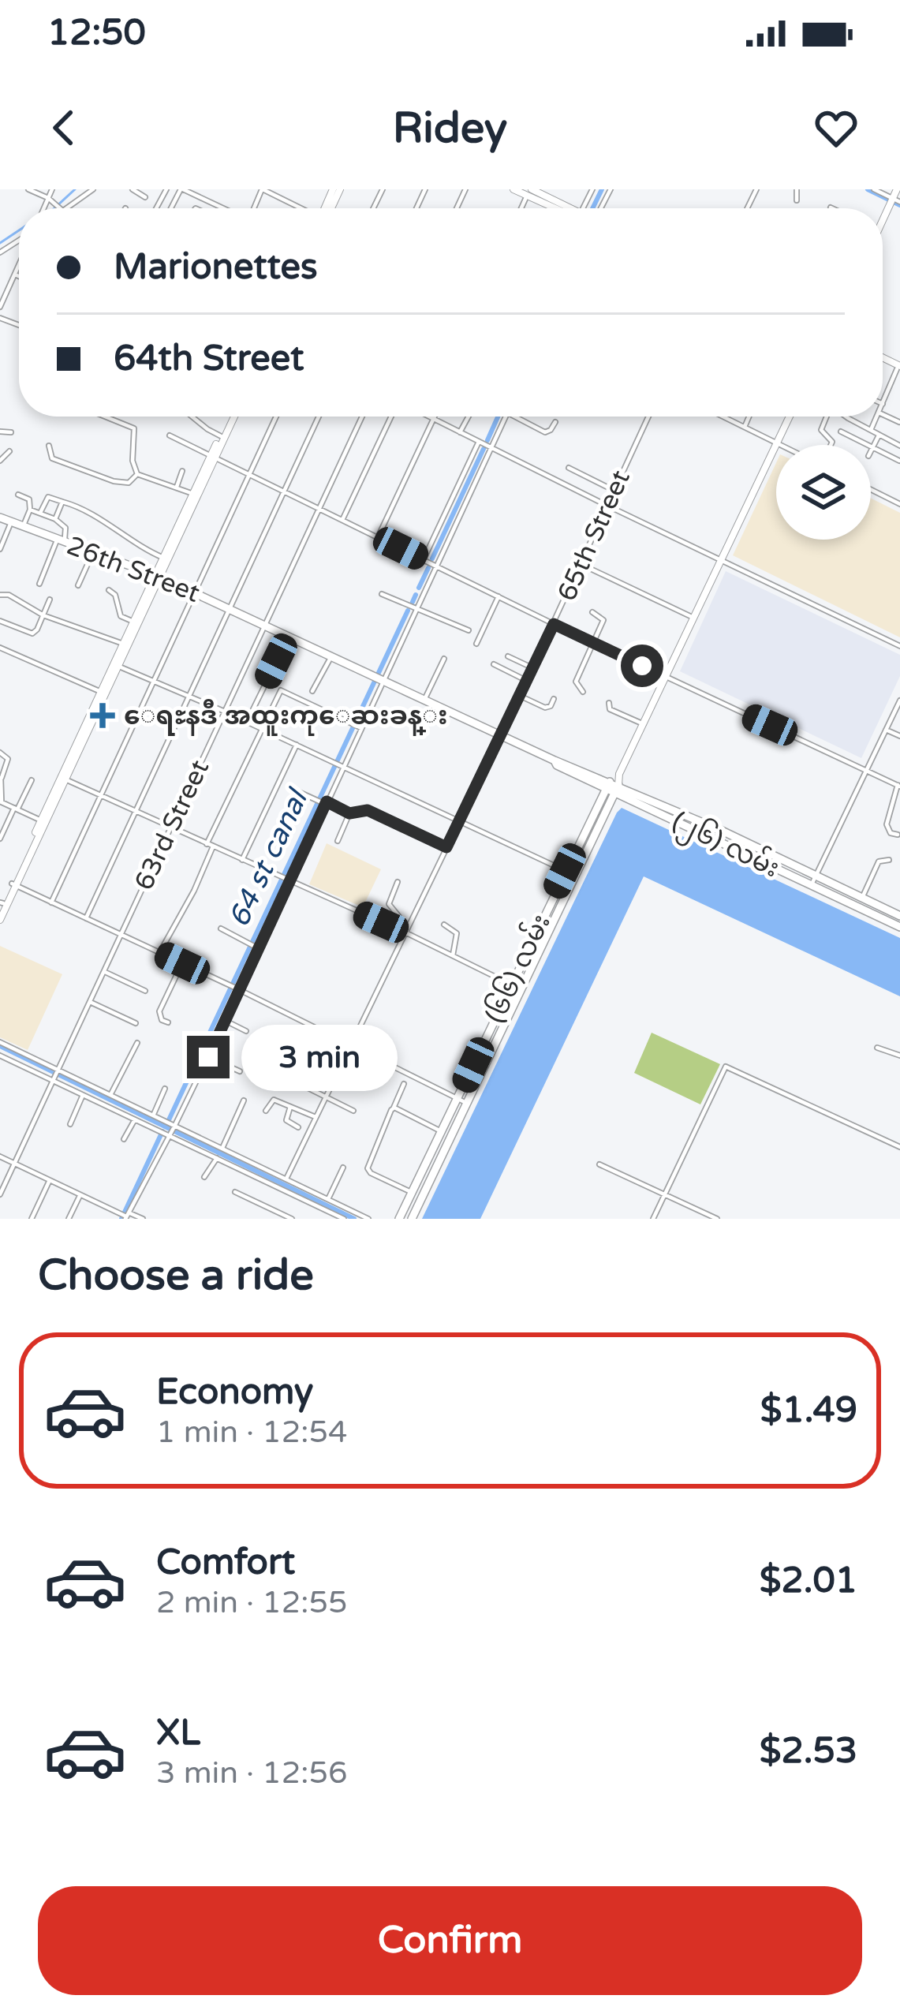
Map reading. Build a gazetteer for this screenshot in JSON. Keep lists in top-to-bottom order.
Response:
{
  "streets": {
    "main road": ["26th Street", "(၂၆) လမ်း", "(၆၆) လမ်း"],
    "street": ["65th Street", "63rd Street"]
  },
  "crossings": [
    ["65th Street", "(၂၆) လမ်း"],
    ["26th Street", "63rd Street"],
    ["26th Street", "(၂၆) လမ်း"],
    ["63rd Street", "(၂၆) လမ်း"],
    ["(၂၆) လမ်း", "(၆၆) လမ်း"]
  ],
  "water": ["64 st canal"],
  "places": {
    "health": ["ေရႊနဒီ အထူးကုေဆးခန္း"]
  },
  "page": {
    "status": "12:50",
    "header": "Ridey",
    "banner": ["Marionettes", "64th Street"],
    "bubble": "3 min",
    "heading": "Choose a ride",
    "list": [
      {
        "name": "Economy",
        "note": "1 min · 12:54",
        "value": "$1.49"
      },
      {
        "name": "Comfort",
        "note": "2 min · 12:55",
        "value": "$2.01"
      },
      {
        "name": "XL",
        "note": "3 min · 12:56",
        "value": "$2.53"
      }
    ],
    "buttons": "Confirm"
  }
}
